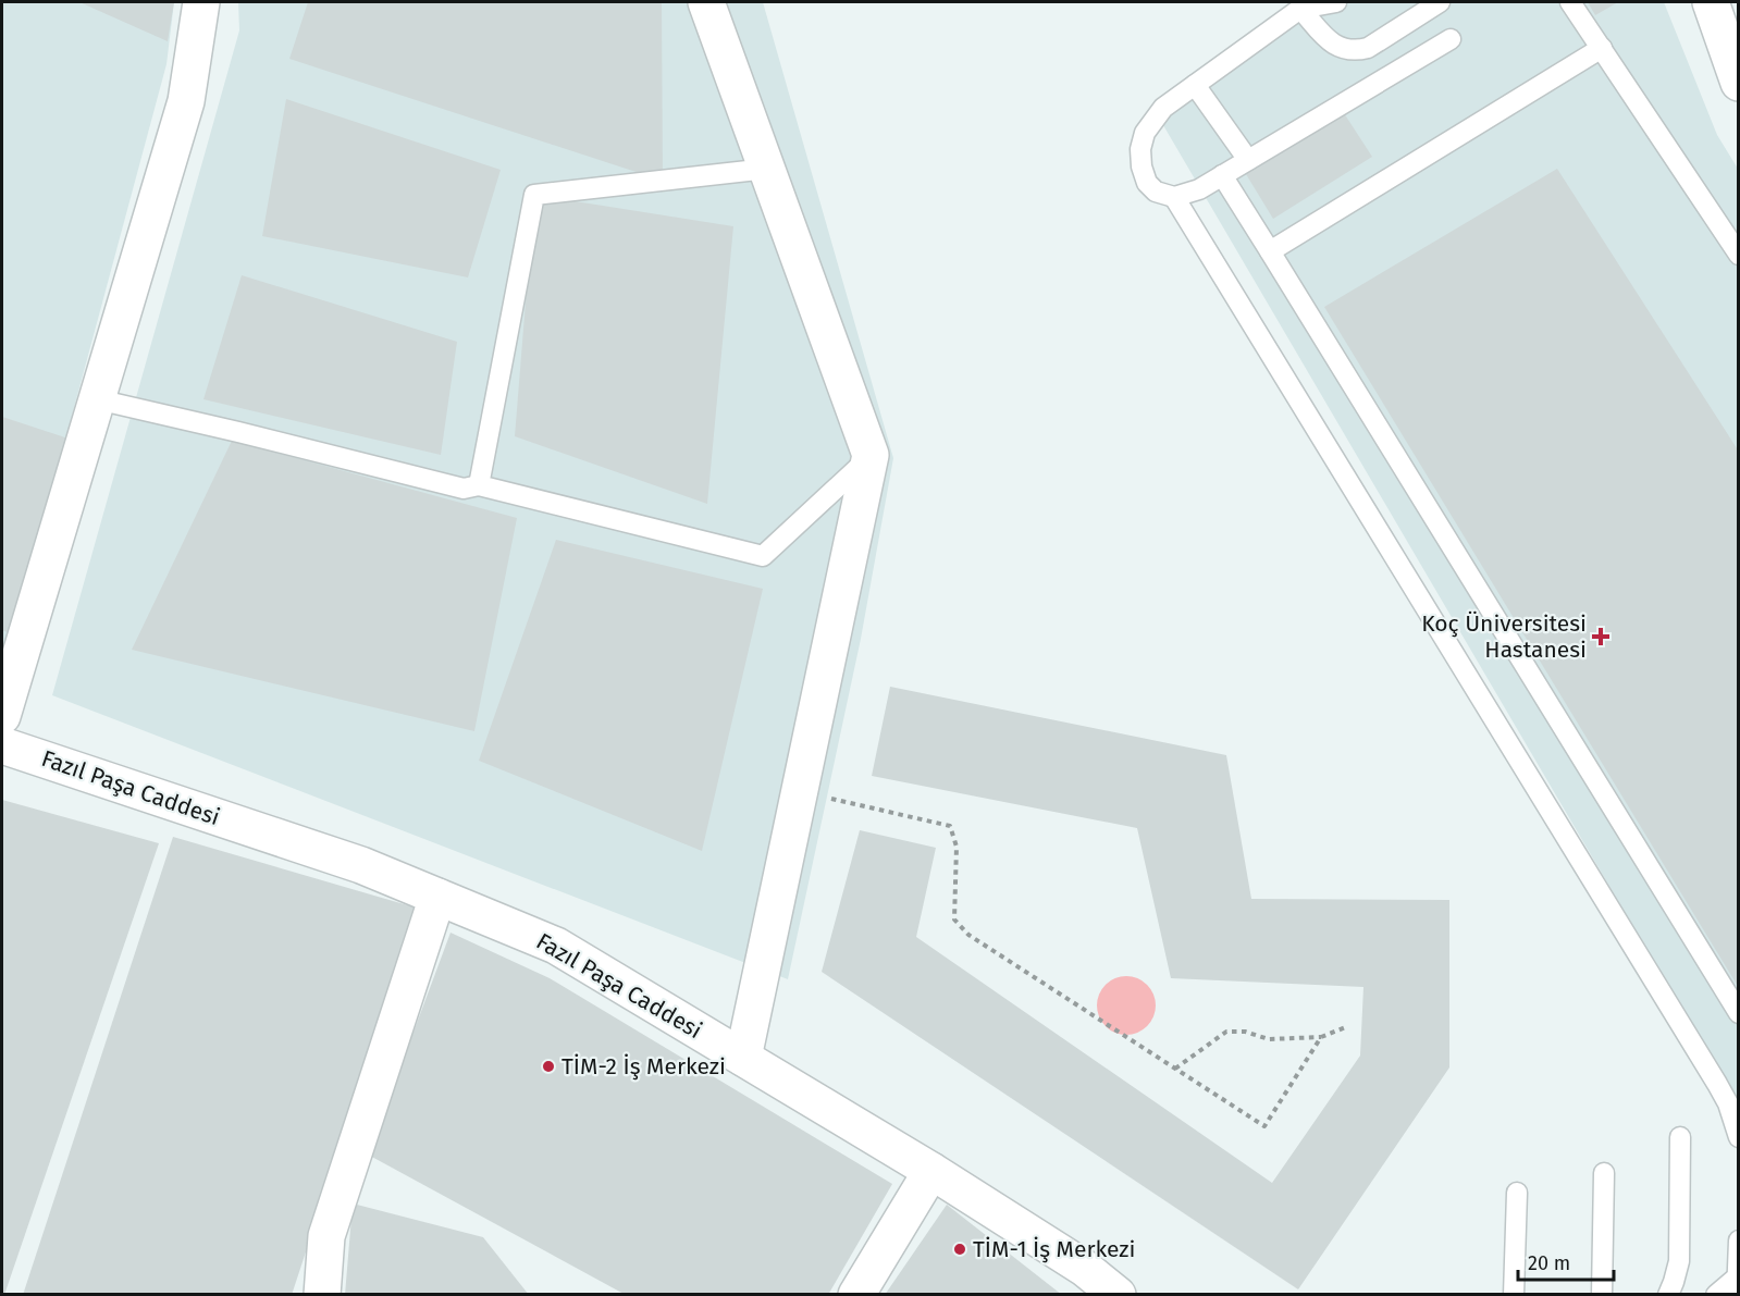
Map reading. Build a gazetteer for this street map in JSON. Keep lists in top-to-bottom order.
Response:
{
  "streets": {
    "street": ["Fazıl Paşa Caddesi"]
  },
  "places": {
    "health": ["Koç Üniversitesi Hastanesi"],
    "other": ["TİM-2 İş Merkezi", "TİM-1 İş Merkezi"]
  },
  "scale_bar": "20 m"
}
